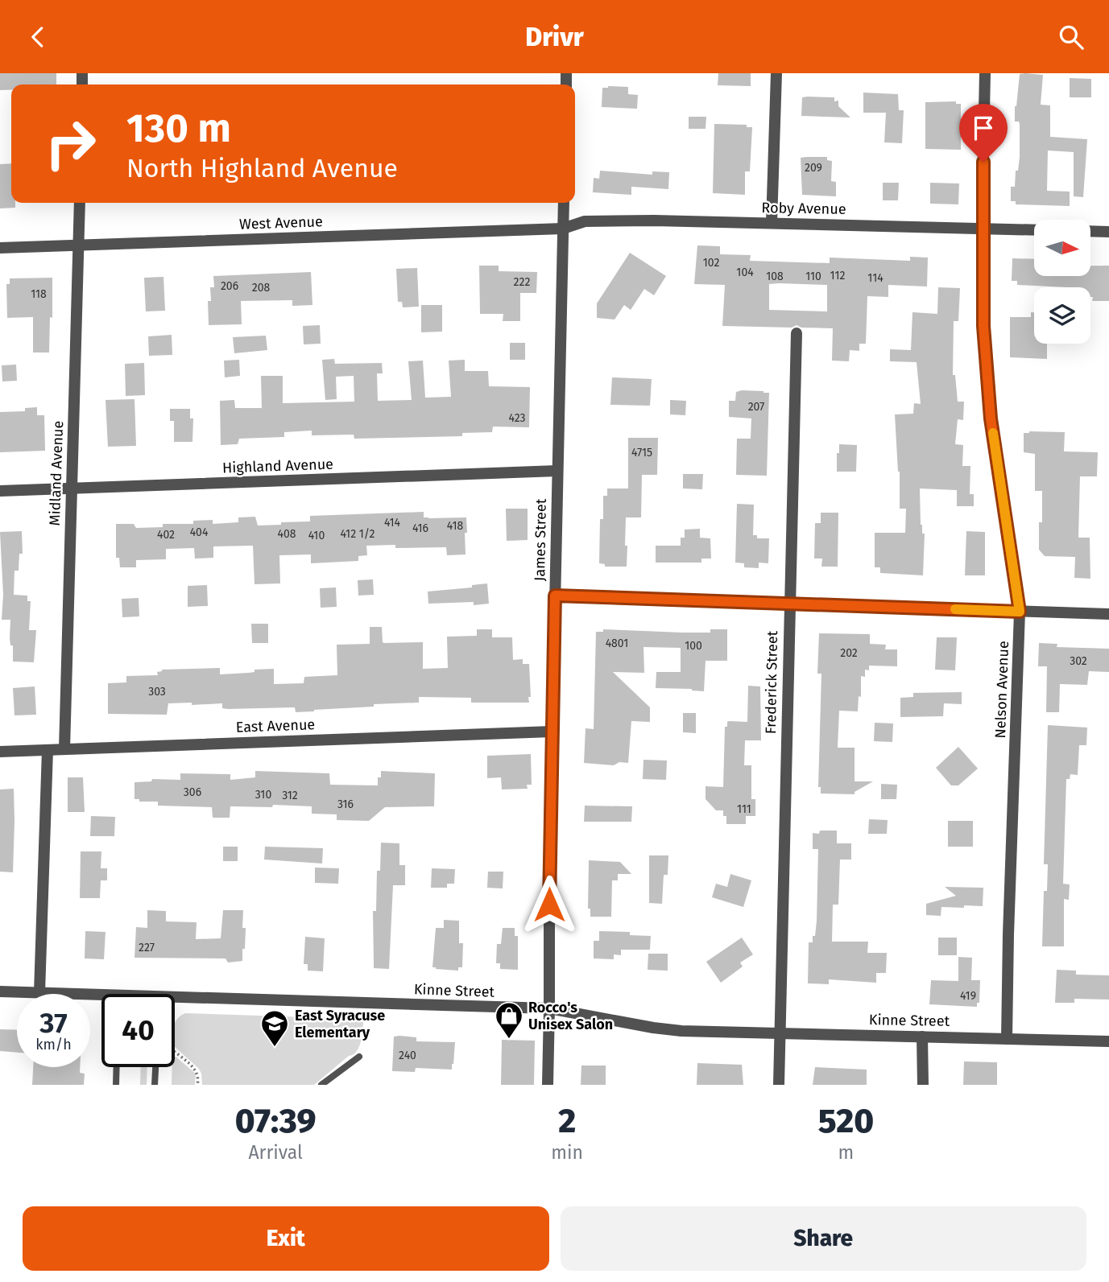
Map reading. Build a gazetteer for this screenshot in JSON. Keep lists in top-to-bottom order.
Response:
{
  "streets": {
    "street": [
      "Roby Avenue",
      "West Avenue",
      "Highland Avenue",
      "Midland Avenue",
      "James Street",
      "Frederick Street",
      "Nelson Avenue",
      "East Avenue",
      "Kinne Street"
    ]
  },
  "crossings": [
    ["Roby Avenue", "West Avenue"],
    ["Roby Avenue", "James Street"],
    ["Roby Avenue", "Nelson Avenue"],
    ["West Avenue", "Midland Avenue"],
    ["West Avenue", "James Street"],
    ["Highland Avenue", "Midland Avenue"],
    ["Highland Avenue", "James Street"],
    ["Midland Avenue", "East Avenue"],
    ["James Street", "East Avenue"],
    ["James Street", "Kinne Street"],
    ["Frederick Street", "Kinne Street"],
    ["Nelson Avenue", "Kinne Street"]
  ],
  "places": {
    "shop": ["Rocco's Unisex Salon"],
    "school or university": ["East Syracuse Elementary"]
  },
  "house_numbers": [
    "209",
    "102",
    "104",
    "112",
    "108",
    "110",
    "114",
    "222",
    "206",
    "208",
    "118",
    "207",
    "423",
    "4715",
    "414",
    "418",
    "416",
    "404",
    "408",
    "412 1/2",
    "402",
    "410",
    "4801",
    "100",
    "202",
    "302",
    "303",
    "306",
    "310",
    "312",
    "316",
    "111",
    "227",
    "419",
    "240"
  ],
  "north": "right",
  "page": {
    "header": "Drivr",
    "turn": ["130 m", "North Highland Avenue"],
    "speed": "37 km/h",
    "limit": "40",
    "eta": [
      "07:39",
      "Arrival",
      "2",
      "min",
      "520",
      "m"
    ],
    "buttons": ["Exit", "Share"]
  }
}
